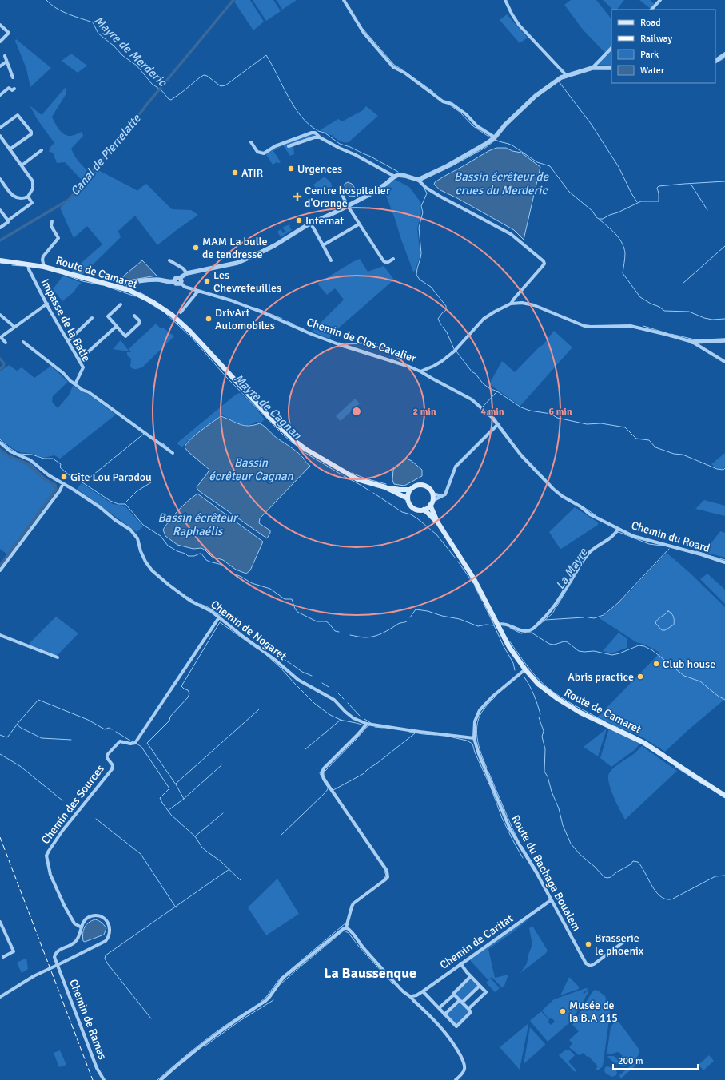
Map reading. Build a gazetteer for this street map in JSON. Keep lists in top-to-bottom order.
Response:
{
  "streets": {
    "main road": ["Route de Camaret"],
    "street": [
      "Impasse de la Batie",
      "Chemin de Clos Cavalier",
      "Chemin du Roard",
      "Chemin de Nogaret",
      "Chemin des Sources",
      "Route du Bachaga Boualem",
      "Chemin de Caritat",
      "Chemin de Ramas"
    ]
  },
  "crossings": [
    ["Route de Camaret", "Impasse de la Batie"],
    ["Route de Camaret", "Route du Bachaga Boualem"],
    ["Chemin de Clos Cavalier", "Chemin du Roard"],
    ["Chemin de Nogaret", "Chemin des Sources"],
    ["Chemin de Nogaret", "Route du Bachaga Boualem"],
    ["Chemin des Sources", "Chemin de Ramas"],
    ["Route du Bachaga Boualem", "Chemin de Caritat"]
  ],
  "districts": ["La Baussenque"],
  "water": [
    "Mayre de Merderic",
    "Canal de Pierrelatte",
    "Bassin écrêteur de crues du Merderic",
    "Mayre de Cagnan",
    "Bassin écrêteur Cagnan",
    "Bassin écrêteur Raphaélis",
    "La Mayre"
  ],
  "places": {
    "other": [
      "Urgences",
      "ATIR",
      "Internat",
      "MAM La bulle de tendresse",
      "Les Chevrefeuilles",
      "DrivArt Automobiles",
      "Gîte Lou Paradou",
      "Club house",
      "Abris practice",
      "Brasserie le phoenix",
      "Musée de la B.A 115"
    ],
    "health": ["Centre hospitalier d'Orange"]
  },
  "legend": [
    "Road",
    "Railway",
    "Park",
    "Water"
  ],
  "scale_bar": "200 m",
  "rings": ["2 min", "4 min", "6 min"]
}
